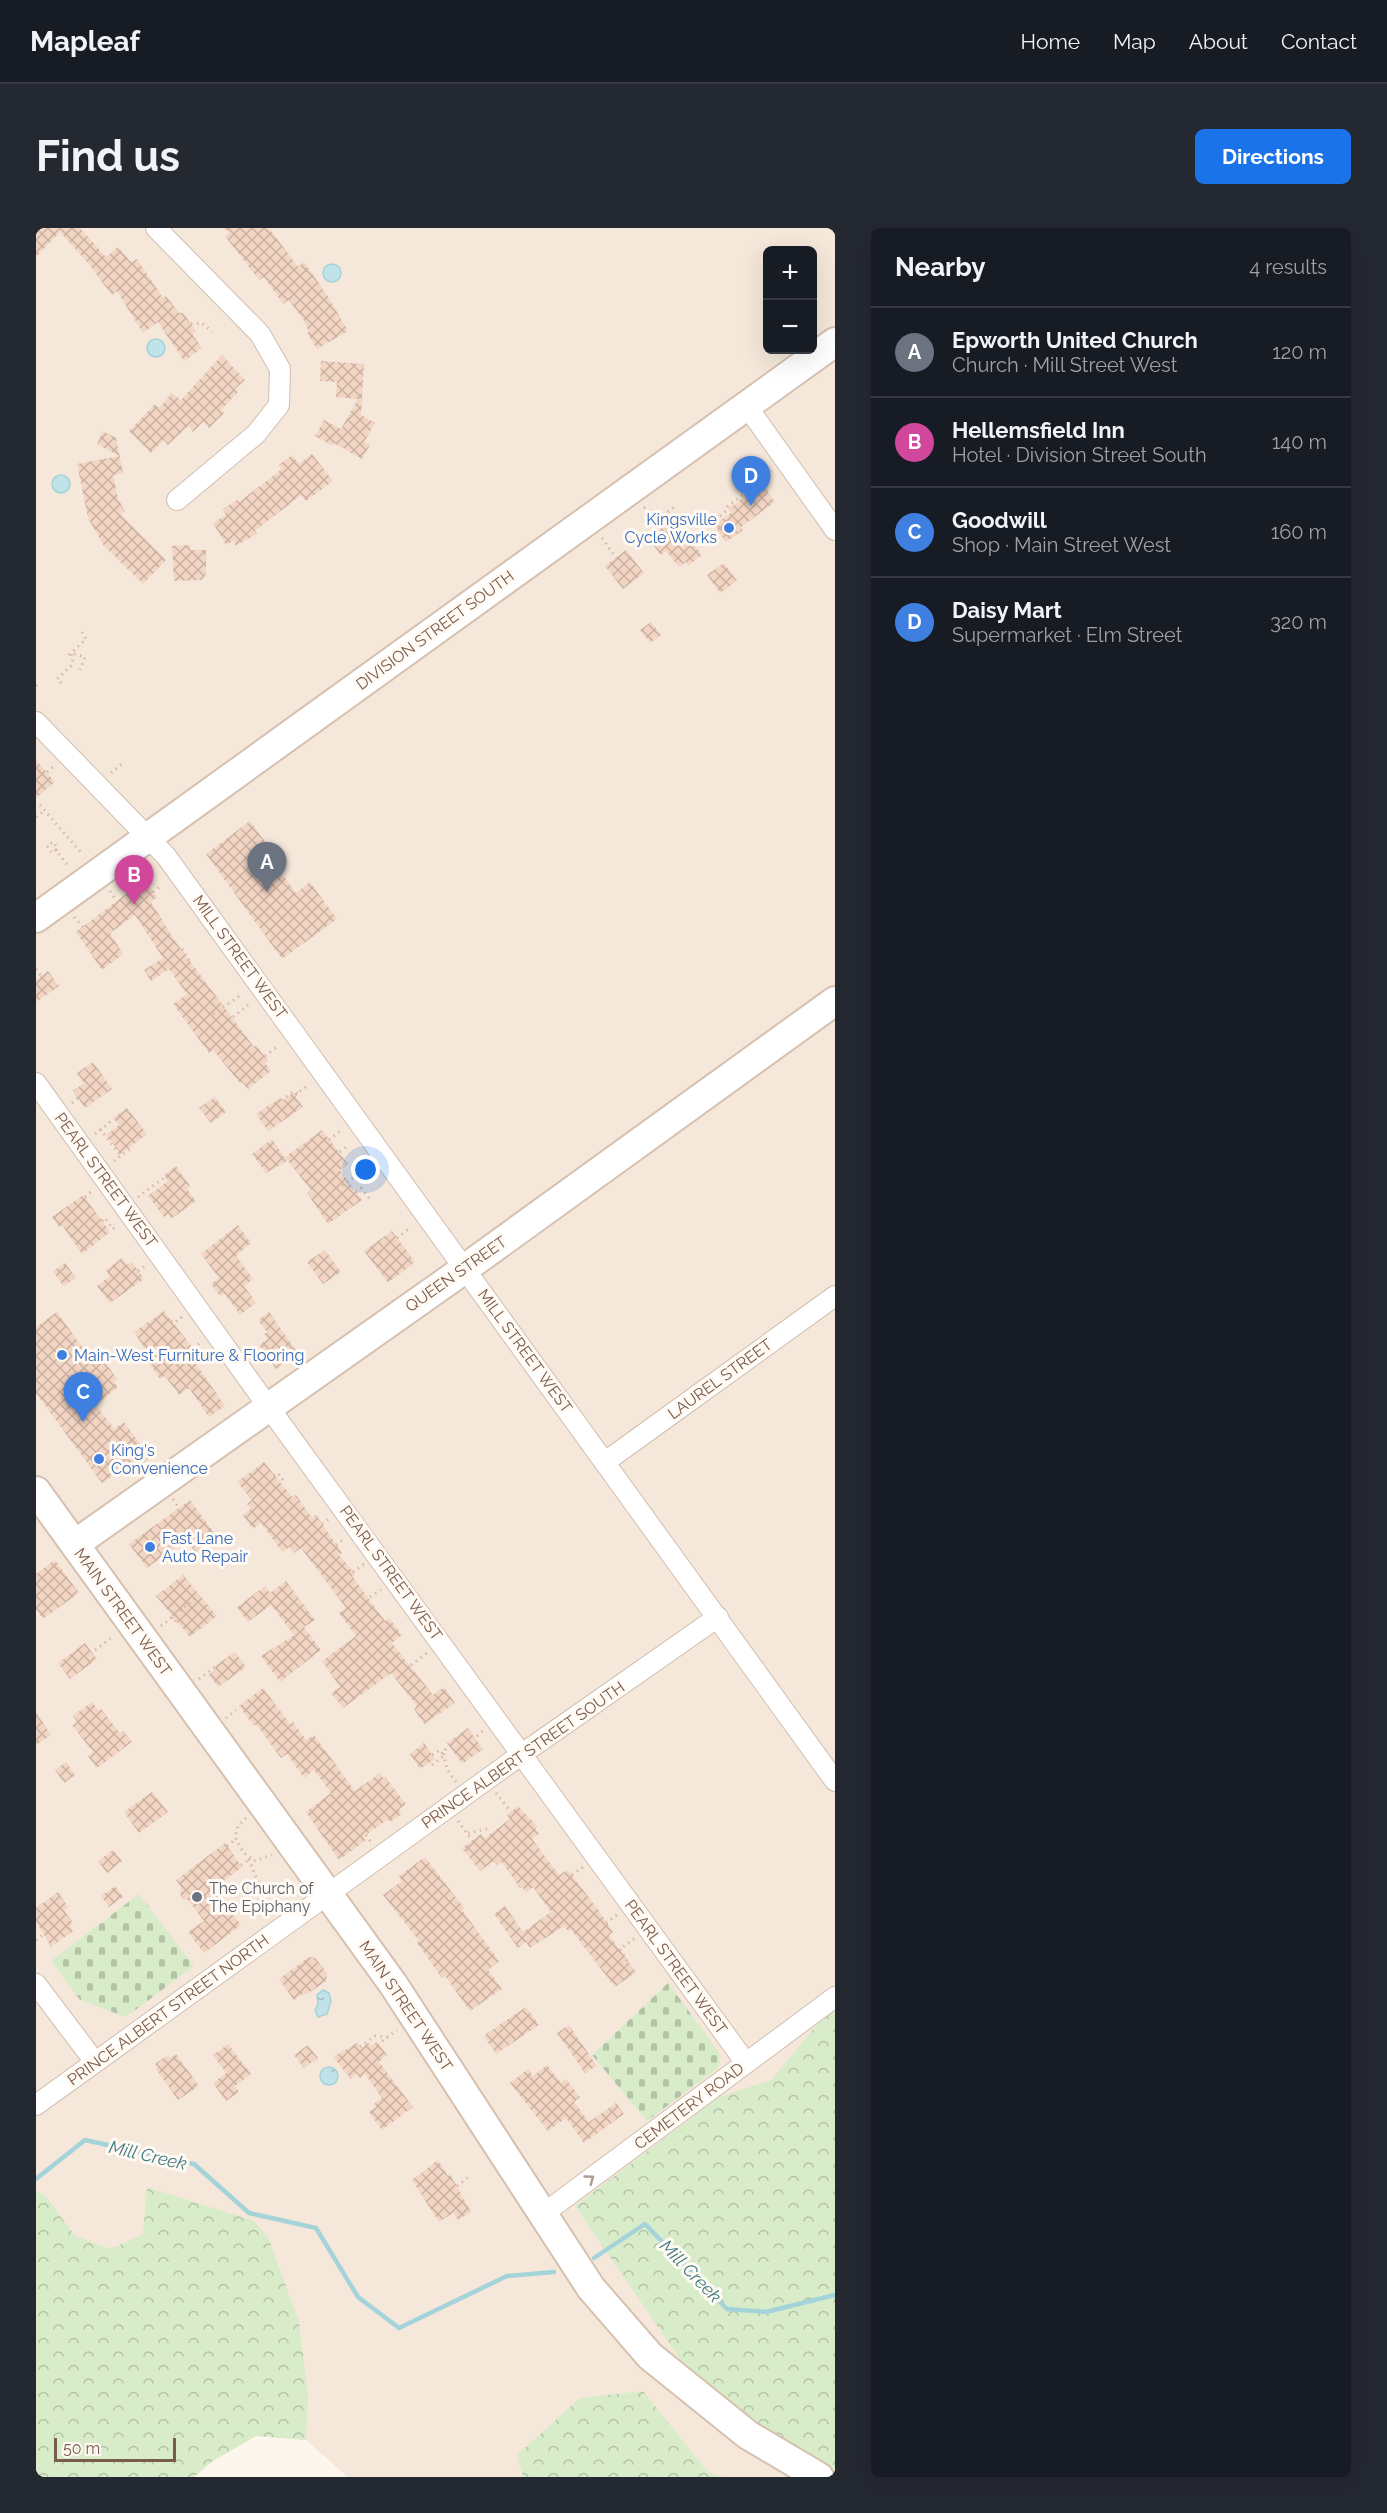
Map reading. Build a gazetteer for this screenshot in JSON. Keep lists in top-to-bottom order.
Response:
{
  "streets": {
    "street": [
      "DIVISION STREET SOUTH",
      "MILL STREET WEST",
      "PEARL STREET WEST",
      "QUEEN STREET",
      "LAUREL STREET",
      "MAIN STREET WEST",
      "PRINCE ALBERT STREET SOUTH",
      "PRINCE ALBERT STREET NORTH",
      "CEMETERY ROAD"
    ]
  },
  "crossings": [
    ["DIVISION STREET SOUTH", "MILL STREET WEST"],
    ["MILL STREET WEST", "QUEEN STREET"],
    ["MILL STREET WEST", "LAUREL STREET"],
    ["MILL STREET WEST", "PRINCE ALBERT STREET SOUTH"],
    ["PEARL STREET WEST", "QUEEN STREET"],
    ["PEARL STREET WEST", "PRINCE ALBERT STREET SOUTH"],
    ["PEARL STREET WEST", "CEMETERY ROAD"],
    ["QUEEN STREET", "MAIN STREET WEST"],
    ["MAIN STREET WEST", "PRINCE ALBERT STREET SOUTH"],
    ["MAIN STREET WEST", "PRINCE ALBERT STREET NORTH"],
    ["MAIN STREET WEST", "CEMETERY ROAD"],
    ["PRINCE ALBERT STREET SOUTH", "PRINCE ALBERT STREET NORTH"]
  ],
  "one_way": ["CEMETERY ROAD"],
  "water": ["Mill Creek"],
  "places": [
    "Kingsville Cycle Works",
    "Main-West Furniture & Flooring",
    "King's Convenience",
    "Fast Lane Auto Repair",
    "The Church of The Epiphany"
  ],
  "scale_bar": "50 m",
  "page": {
    "header": "Mapleaf",
    "nav": [
      "Home",
      "Map",
      "About",
      "Contact"
    ],
    "buttons": "Directions",
    "title": "Find us",
    "heading": ["Nearby", "4 results"],
    "map_buttons": ["+", "−"],
    "list": [
      {
        "mark": "A",
        "name": "Epworth United Church",
        "note": "Church · Mill Street West",
        "value": "120 m"
      },
      {
        "mark": "B",
        "name": "Hellemsfield Inn",
        "note": "Hotel · Division Street South",
        "value": "140 m"
      },
      {
        "mark": "C",
        "name": "Goodwill",
        "note": "Shop · Main Street West",
        "value": "160 m"
      },
      {
        "mark": "D",
        "name": "Daisy Mart",
        "note": "Supermarket · Elm Street",
        "value": "320 m"
      }
    ],
    "pins": [
      "D",
      "A",
      "B",
      "C"
    ],
    "scale": "50 m"
  }
}
